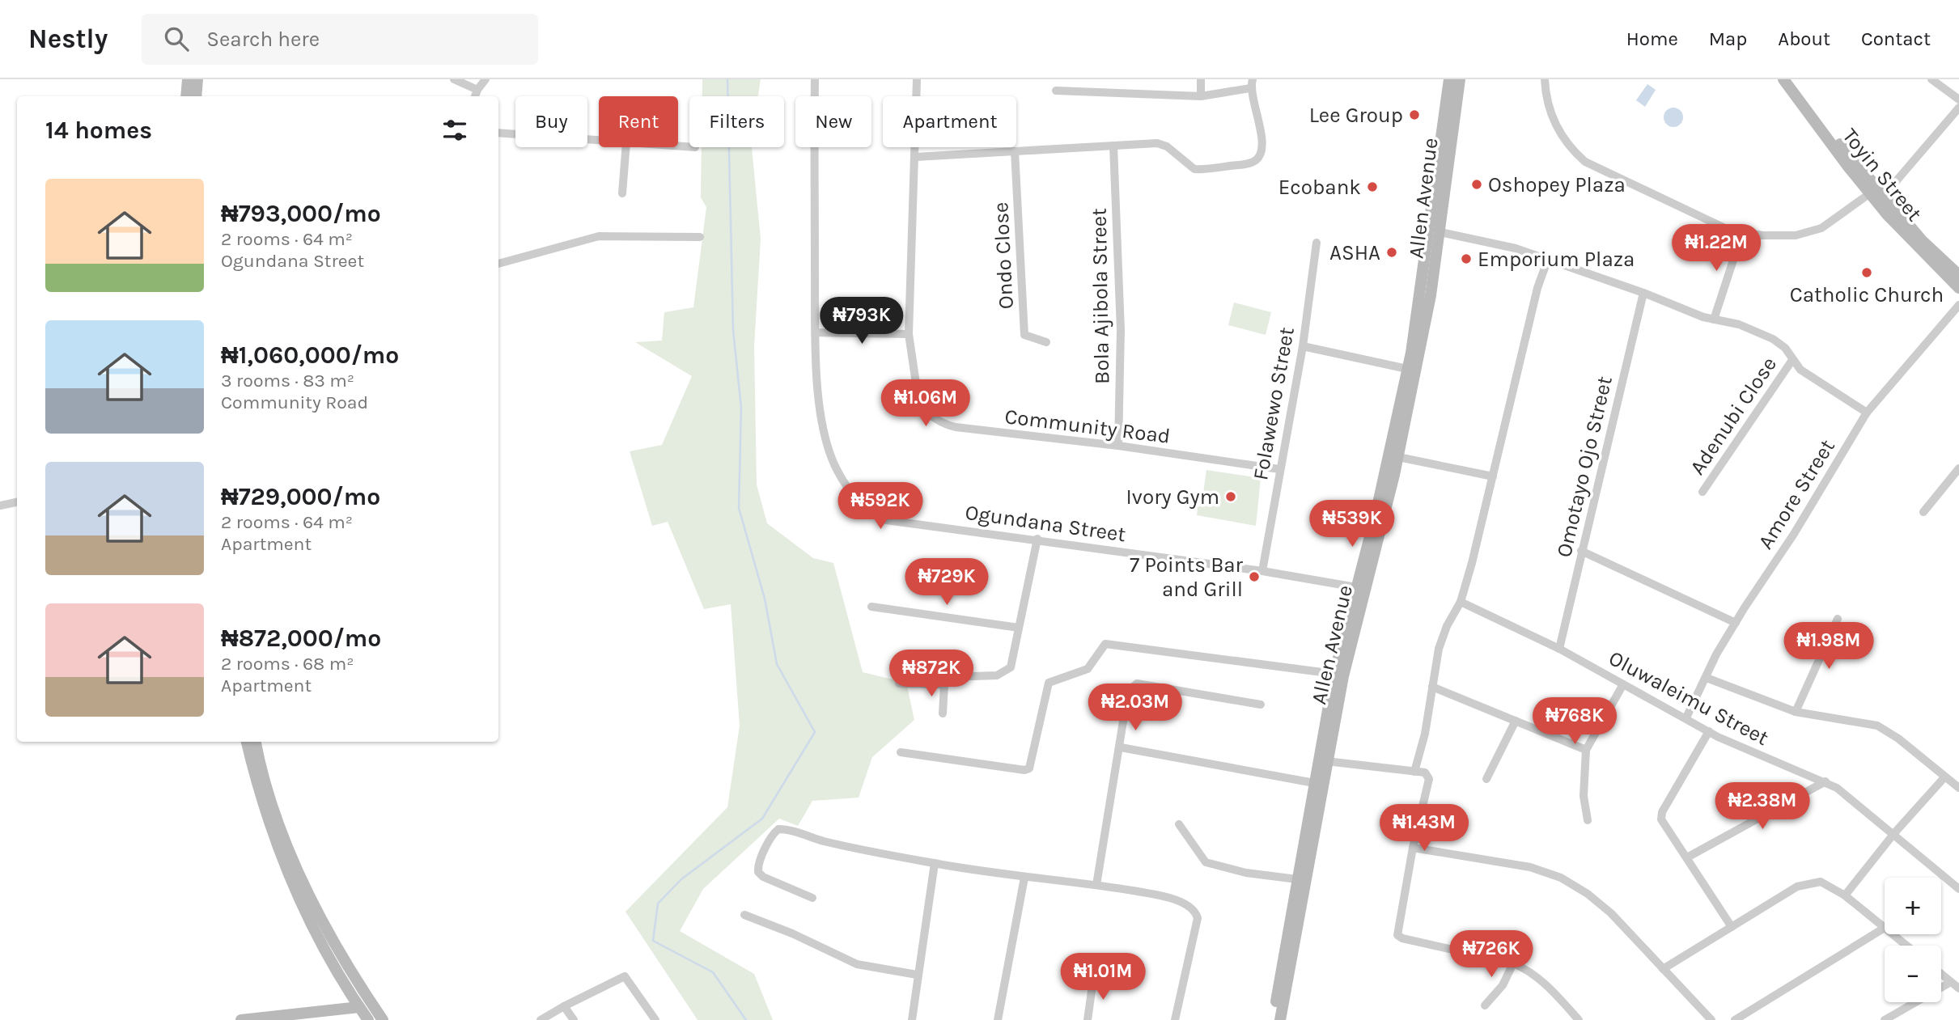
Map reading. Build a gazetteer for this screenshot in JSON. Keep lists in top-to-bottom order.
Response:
{
  "streets": {
    "main road": ["Toyin Street", "Allen Avenue"],
    "street": [
      "Ondo Close",
      "Bola Ajibola Street",
      "Folawewo Street",
      "Adenubi Close",
      "Community Road",
      "Omotayo Ojo Street",
      "Amore Street",
      "Ogundana Street",
      "Oluwaleimu Street"
    ]
  },
  "crossings": [
    ["Allen Avenue", "Ogundana Street"],
    ["Bola Ajibola Street", "Community Road"],
    ["Folawewo Street", "Community Road"],
    ["Folawewo Street", "Ogundana Street"],
    ["Omotayo Ojo Street", "Oluwaleimu Street"],
    ["Amore Street", "Oluwaleimu Street"]
  ],
  "places": [
    "Lee Group",
    "Oshopey Plaza",
    "Ecobank",
    "ASHA",
    "Emporium Plaza",
    "Catholic Church",
    "Ivory Gym",
    "7 Points Bar and Grill"
  ],
  "page": {
    "header": "Nestly",
    "search": "Search here",
    "nav": [
      "Home",
      "Map",
      "About",
      "Contact"
    ],
    "chip": [
      "Buy",
      "Rent",
      "Filters",
      "New",
      "Apartment"
    ],
    "heading": "14 homes",
    "list": [
      {
        "name": "₦793,000/mo",
        "note": "2 rooms · 64 m² · Ogundana Street"
      },
      {
        "name": "₦1,060,000/mo",
        "note": "3 rooms · 83 m² · Community Road"
      },
      {
        "name": "₦729,000/mo",
        "note": "2 rooms · 64 m² · Apartment"
      },
      {
        "name": "₦872,000/mo",
        "note": "2 rooms · 68 m² · Apartment"
      }
    ],
    "price": [
      "₦1.22M",
      "₦793K",
      "₦1.06M",
      "₦592K",
      "₦539K",
      "₦729K",
      "₦1.98M",
      "₦872K",
      "₦2.03M",
      "₦768K",
      "₦2.38M",
      "₦1.43M",
      "₦726K",
      "₦1.01M"
    ],
    "map_buttons": ["+", "−"]
  }
}
